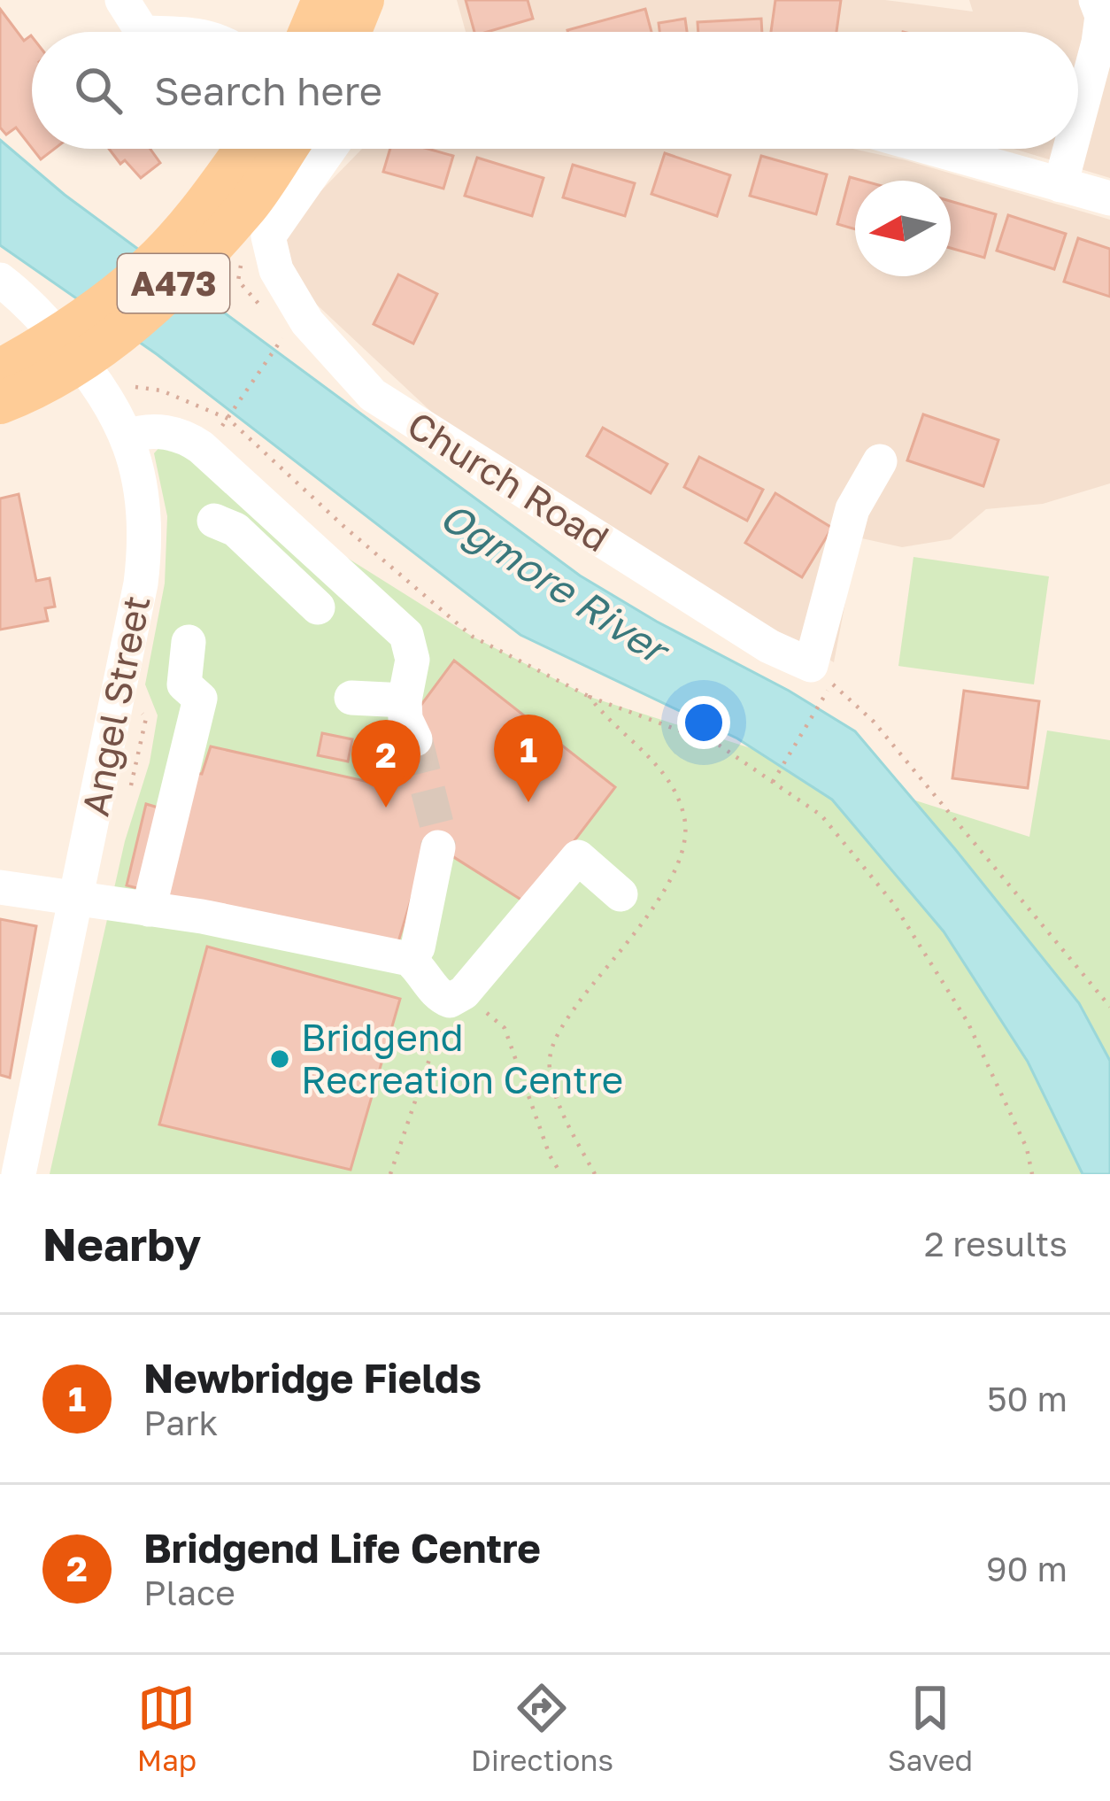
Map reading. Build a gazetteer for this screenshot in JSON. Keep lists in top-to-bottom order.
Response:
{
  "streets": {
    "main road": ["A473"],
    "street": ["Church Road", "Angel Street"]
  },
  "water": ["Ogmore River"],
  "places": ["Bridgend Recreation Centre"],
  "north": "left",
  "page": {
    "search": "Search here",
    "pins": ["1", "2"],
    "heading": ["Nearby", "2 results"],
    "list": [
      {
        "mark": "1",
        "name": "Newbridge Fields",
        "note": "Park",
        "value": "50 m"
      },
      {
        "mark": "2",
        "name": "Bridgend Life Centre",
        "note": "Place",
        "value": "90 m"
      }
    ],
    "nav": ["Map", "Directions", "Saved"]
  }
}
